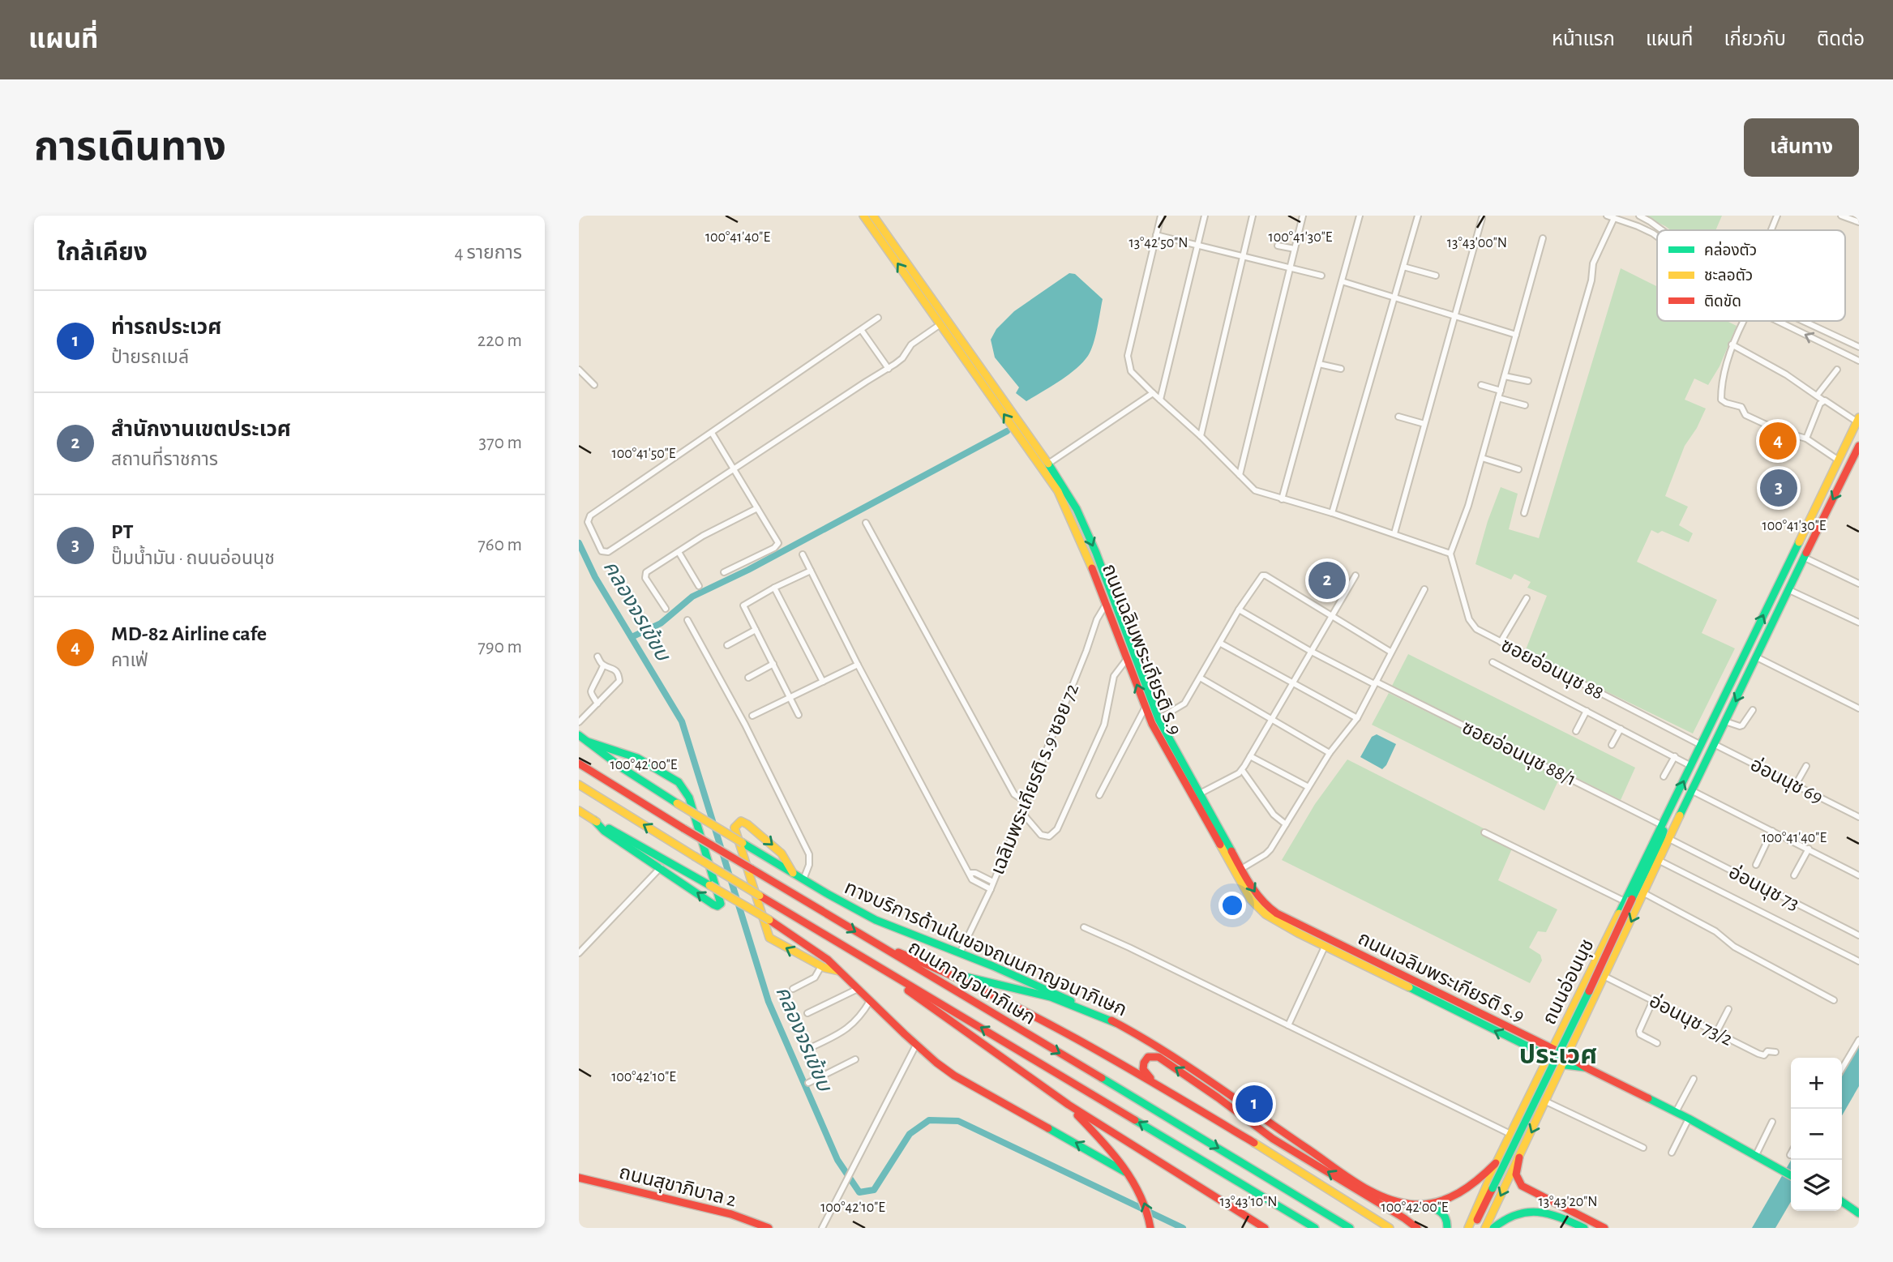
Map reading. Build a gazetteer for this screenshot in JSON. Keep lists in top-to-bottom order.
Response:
{
  "streets": {
    "main road": [
      "ถนนเฉลิมพระเกียรติ ร.9",
      "ทางบริการด้านในของถนนกาญจนาภิเษก",
      "ถนนอ่อนนุช",
      "ถนนกาญจนาภิเษก",
      "ถนนสุขาภิบาล 2"
    ],
    "street": [
      "ซอยอ่อนนุช 88",
      "ซอยอ่อนนุช 88/1",
      "เฉลิมพระเกียรติ ร.9 ซอย 72",
      "อ่อนนุช 69",
      "อ่อนนุช 73",
      "อ่อนนุช 73/2"
    ]
  },
  "crossings": [
    ["ถนนเฉลิมพระเกียรติ ร.9", "เฉลิมพระเกียรติ ร.9 ซอย 72"],
    ["ถนนเฉลิมพระเกียรติ ร.9", "ถนนอ่อนนุช"],
    ["ซอยอ่อนนุช 88", "ถนนอ่อนนุช"],
    ["ซอยอ่อนนุช 88/1", "ถนนอ่อนนุช"],
    ["เฉลิมพระเกียรติ ร.9 ซอย 72", "ทางบริการด้านในของถนนกาญจนาภิเษก"],
    ["อ่อนนุช 69", "ถนนอ่อนนุช"],
    ["อ่อนนุช 73", "ถนนอ่อนนุช"],
    ["ทางบริการด้านในของถนนกาญจนาภิเษก", "ถนนอ่อนนุช"],
    ["ถนนอ่อนนุช", "อ่อนนุช 73/2"]
  ],
  "districts": ["ประเวศ"],
  "water": ["คลองจรเข้ขบ"],
  "legend": ["คล่องตัว", "ชะลอตัว", "ติดขัด"],
  "page": {
    "header": "แผนที่",
    "nav": [
      "หน้าแรก",
      "แผนที่",
      "เกี่ยวกับ",
      "ติดต่อ"
    ],
    "title": "การเดินทาง",
    "buttons": "เส้นทาง",
    "heading": ["ใกล้เคียง", "4 รายการ"],
    "list": [
      {
        "mark": "1",
        "name": "ท่ารถประเวศ",
        "note": "ป้ายรถเมล์",
        "value": "220 m"
      },
      {
        "mark": "2",
        "name": "สำนักงานเขตประเวศ",
        "note": "สถานที่ราชการ",
        "value": "370 m"
      },
      {
        "mark": "3",
        "name": "PT",
        "note": "ปั๊มน้ำมัน · ถนนอ่อนนุช",
        "value": "760 m"
      },
      {
        "mark": "4",
        "name": "MD-82 Airline cafe",
        "note": "คาเฟ่",
        "value": "790 m"
      }
    ],
    "pins": [
      "4",
      "3",
      "2",
      "1"
    ],
    "map_buttons": ["+", "−"]
  },
  "coordinates": [
    "100°41'40\"E",
    "100°41'30\"E",
    "13°42'50\"N",
    "13°43'00\"N",
    "100°41'50\"E",
    "100°42'00\"E",
    "100°42'10\"E",
    "13°43'10\"N",
    "13°43'20\"N"
  ]
}
